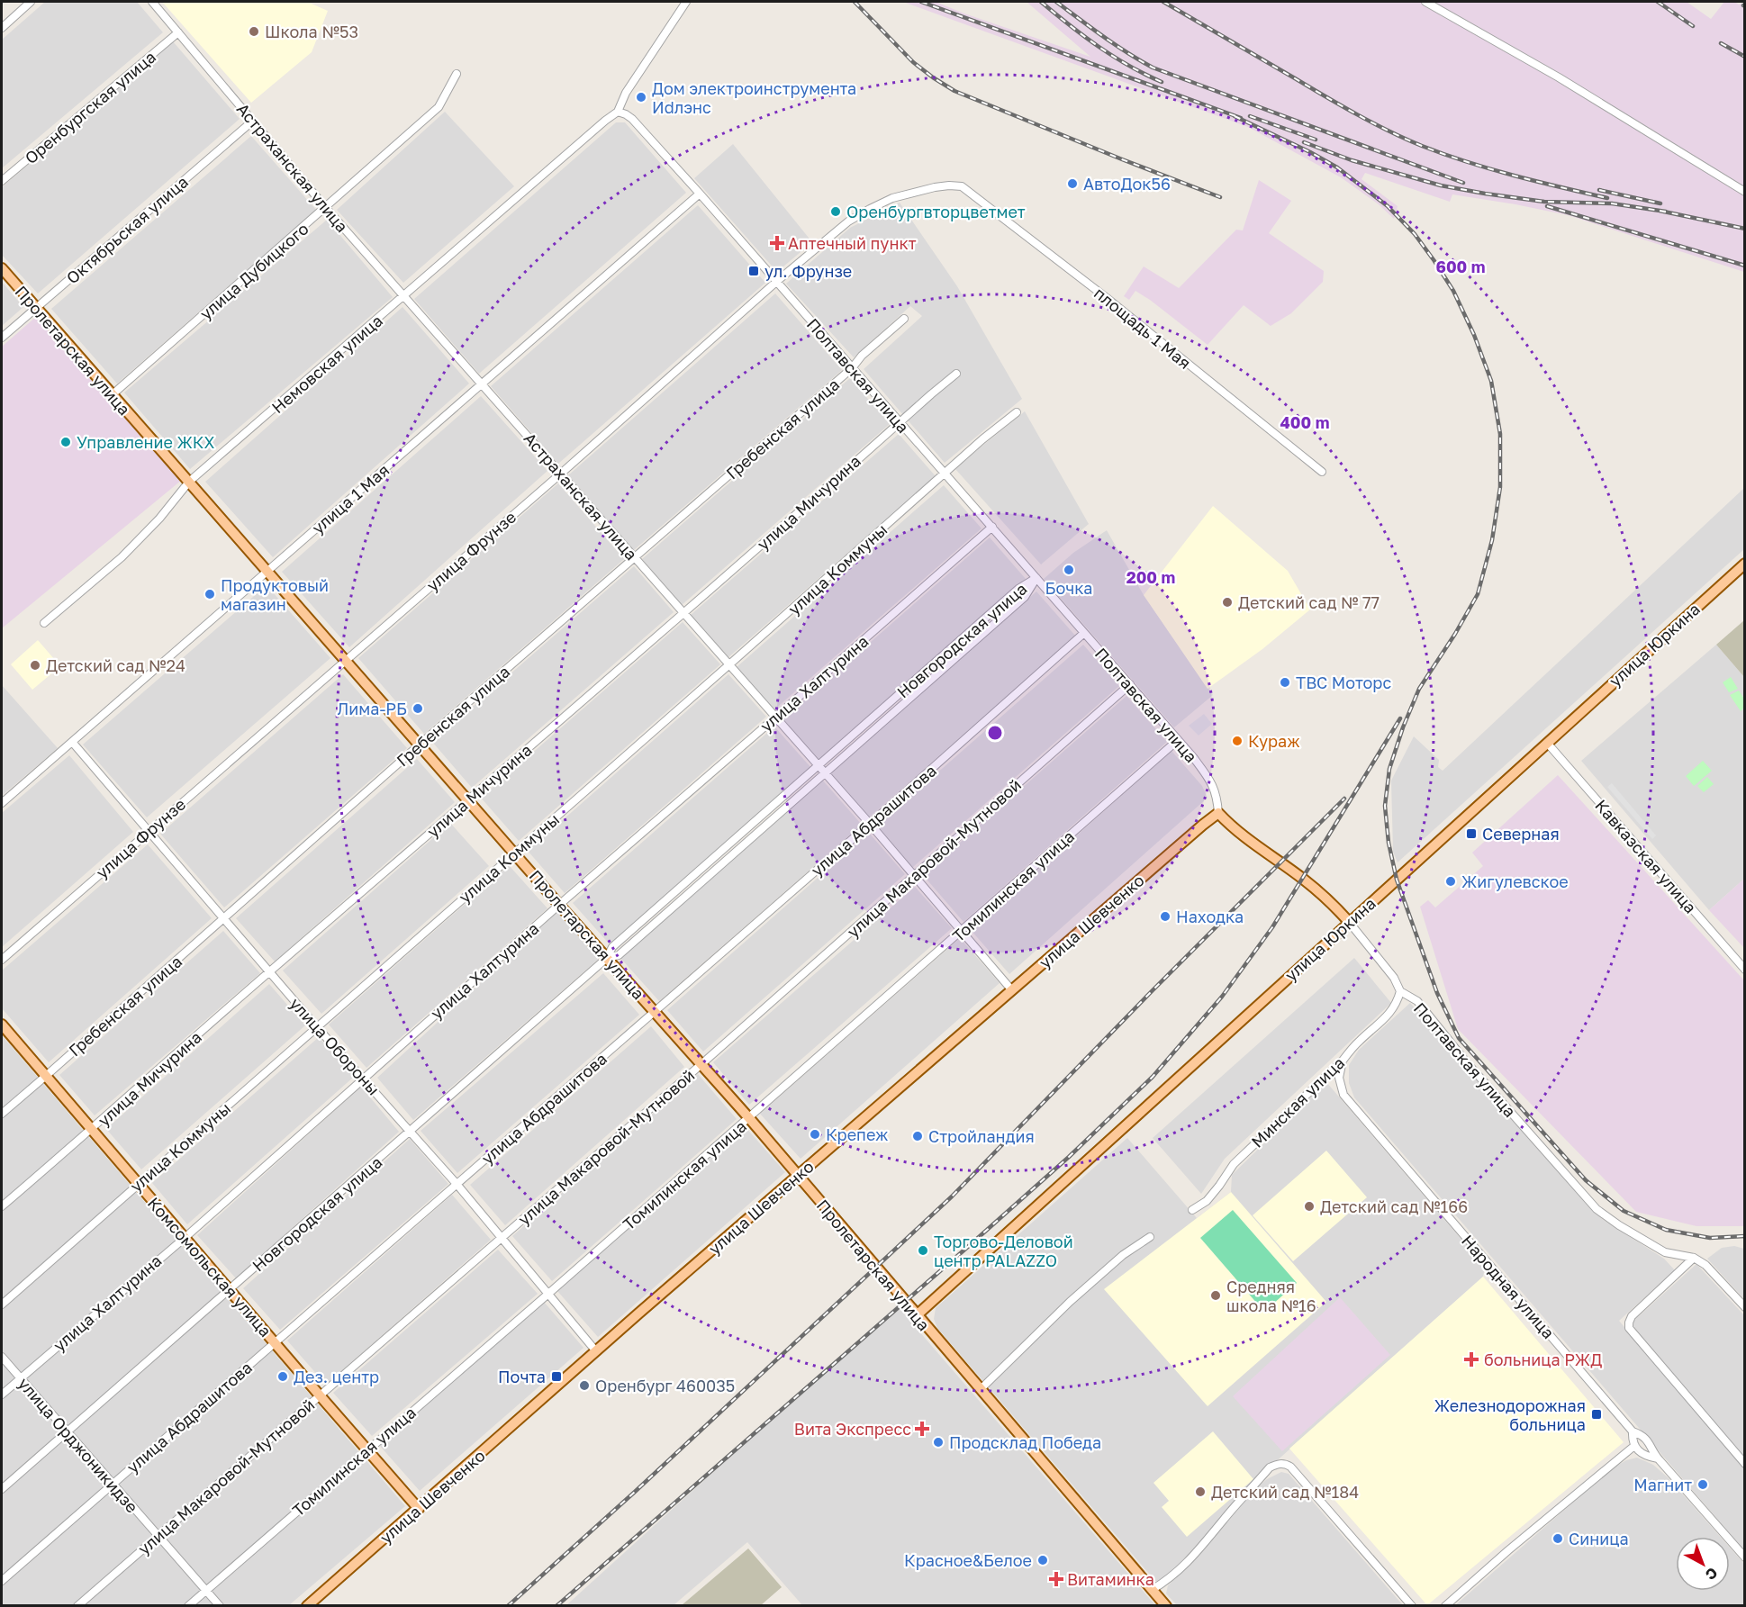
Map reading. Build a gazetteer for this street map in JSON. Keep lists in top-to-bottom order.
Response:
{
  "streets": {
    "main road": [
      "Пролетарская улица",
      "Полтавская улица",
      "улица Юркина",
      "улица Шевченко",
      "Комсомольская улица"
    ],
    "street": [
      "Оренбургская улица",
      "Астраханская улица",
      "Октябрьская улица",
      "улица Дубицкого",
      "площадь 1 Мая",
      "Немовская улица",
      "Гребенская улица",
      "улица 1 Мая",
      "улица Мичурина",
      "улица Фрунзе",
      "улица Коммуны",
      "Новгородская улица",
      "улица Халтурина",
      "улица Абдрашитова",
      "Кавказская улица",
      "улица Макаровой-Мутновой",
      "Томилинская улица",
      "улица Обороны",
      "Минская улица",
      "Народная улица",
      "улица Орджоникидзе"
    ]
  },
  "crossings": [
    ["Оренбургская улица", "Астраханская улица"],
    ["Астраханская улица", "Октябрьская улица"],
    ["Астраханская улица", "улица Дубицкого"],
    ["Астраханская улица", "Немовская улица"],
    ["Астраханская улица", "Гребенская улица"],
    ["Астраханская улица", "улица 1 Мая"],
    ["Астраханская улица", "улица Мичурина"],
    ["Астраханская улица", "улица Фрунзе"],
    ["Астраханская улица", "улица Коммуны"],
    ["Астраханская улица", "Новгородская улица"],
    ["Астраханская улица", "улица Халтурина"],
    ["Астраханская улица", "улица Абдрашитова"],
    ["Астраханская улица", "улица Макаровой-Мутновой"],
    ["Астраханская улица", "Томилинская улица"],
    ["Астраханская улица", "улица Шевченко"],
    ["Октябрьская улица", "Пролетарская улица"],
    ["улица Дубицкого", "Пролетарская улица"],
    ["площадь 1 Мая", "улица Фрунзе"],
    ["Пролетарская улица", "Немовская улица"],
    ["Пролетарская улица", "Гребенская улица"],
    ["Пролетарская улица", "улица 1 Мая"],
    ["Пролетарская улица", "улица Мичурина"],
    ["Пролетарская улица", "улица Фрунзе"],
    ["Пролетарская улица", "улица Коммуны"],
    ["Пролетарская улица", "Новгородская улица"],
    ["Пролетарская улица", "улица Юркина"],
    ["Пролетарская улица", "улица Халтурина"],
    ["Пролетарская улица", "улица Абдрашитова"],
    ["Пролетарская улица", "улица Макаровой-Мутновой"],
    ["Пролетарская улица", "Томилинская улица"],
    ["Пролетарская улица", "улица Шевченко"],
    ["Немовская улица", "Полтавская улица"],
    ["Полтавская улица", "Гребенская улица"],
    ["Полтавская улица", "улица 1 Мая"],
    ["Полтавская улица", "улица Мичурина"],
    ["Полтавская улица", "улица Фрунзе"],
    ["Полтавская улица", "улица Коммуны"],
    ["Полтавская улица", "Новгородская улица"],
    ["Полтавская улица", "улица Юркина"],
    ["Полтавская улица", "улица Халтурина"],
    ["Полтавская улица", "улица Абдрашитова"],
    ["Полтавская улица", "улица Макаровой-Мутновой"],
    ["Полтавская улица", "Томилинская улица"],
    ["Полтавская улица", "улица Шевченко"],
    ["Полтавская улица", "Минская улица"],
    ["Гребенская улица", "улица Обороны"],
    ["Гребенская улица", "Комсомольская улица"],
    ["улица 1 Мая", "улица Обороны"],
    ["улица Мичурина", "улица Обороны"],
    ["улица Мичурина", "Комсомольская улица"],
    ["улица Фрунзе", "улица Обороны"],
    ["улица Коммуны", "улица Обороны"],
    ["улица Коммуны", "Комсомольская улица"],
    ["Новгородская улица", "улица Обороны"],
    ["Новгородская улица", "Комсомольская улица"],
    ["Новгородская улица", "улица Орджоникидзе"],
    ["улица Юркина", "Кавказская улица"],
    ["улица Халтурина", "улица Обороны"],
    ["улица Халтурина", "Комсомольская улица"],
    ["улица Халтурина", "улица Орджоникидзе"],
    ["улица Абдрашитова", "улица Обороны"],
    ["улица Абдрашитова", "Комсомольская улица"],
    ["улица Абдрашитова", "улица Орджоникидзе"],
    ["улица Макаровой-Мутновой", "улица Обороны"],
    ["улица Макаровой-Мутновой", "Комсомольская улица"],
    ["улица Макаровой-Мутновой", "улица Орджоникидзе"],
    ["Томилинская улица", "улица Обороны"],
    ["Томилинская улица", "Комсомольская улица"],
    ["Томилинская улица", "улица Орджоникидзе"],
    ["улица Шевченко", "улица Обороны"],
    ["улица Шевченко", "Комсомольская улица"],
    ["Минская улица", "Народная улица"]
  ],
  "places": {
    "other": [
      "Школа №53",
      "Дом электроинструмента Иdлэнс",
      "АвтоДок56",
      "Оренбургвторцветмет",
      "Управление ЖКХ",
      "Бочка",
      "Продуктовый магазин",
      "Детский сад № 77",
      "Детский сад №24",
      "ТВС Моторс",
      "Лима-РБ",
      "Кураж",
      "Жигулевское",
      "Находка",
      "Крепеж",
      "Стройландия",
      "Детский сад №166",
      "Торгово-Деловой центр PALAZZO",
      "Средняя школа №16",
      "Дез. центр",
      "Оренбург 460035",
      "Продсклад Победа",
      "Магнит",
      "Детский сад №184",
      "Синица",
      "Красное&Белое"
    ],
    "health": [
      "Аптечный пункт",
      "больница РЖД",
      "Вита Экспресс",
      "Витаминка"
    ],
    "transit": [
      "ул. Фрунзе",
      "Северная",
      "Почта",
      "Железнодорожная больница"
    ]
  },
  "north": "bottom right",
  "rings": ["600 m", "400 m", "200 m"]
}
